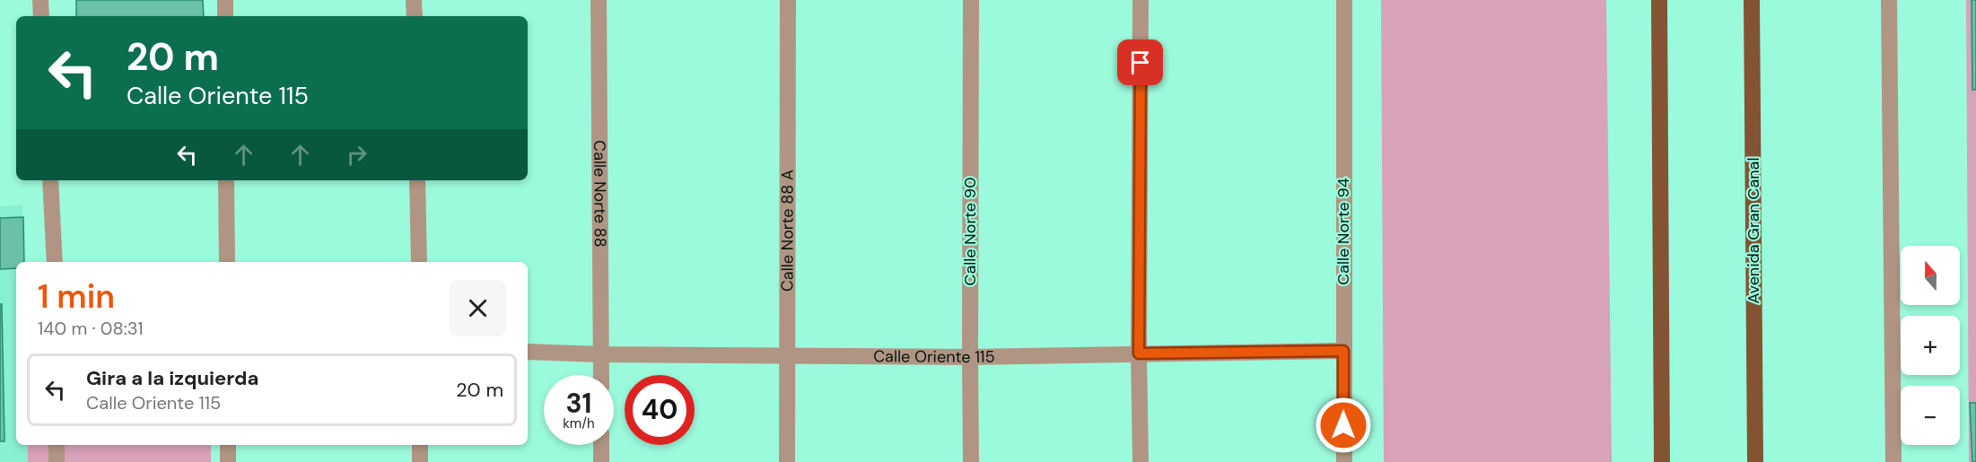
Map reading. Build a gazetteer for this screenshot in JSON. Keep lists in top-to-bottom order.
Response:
{
  "streets": {
    "main road": ["Avenida Gran Canal"],
    "street": [
      "Calle Norte 88",
      "Calle Norte 88 A",
      "Calle Norte 90",
      "Calle Norte 94",
      "Calle Oriente 115"
    ]
  },
  "crossings": [
    ["Calle Norte 88", "Calle Oriente 115"],
    ["Calle Norte 88 A", "Calle Oriente 115"],
    ["Calle Norte 90", "Calle Oriente 115"],
    ["Calle Norte 94", "Calle Oriente 115"]
  ],
  "north": "top",
  "page": {
    "turn": ["20 m", "Calle Oriente 115"],
    "map_buttons": ["+", "−"],
    "heading": ["1 min", "140 m · 08:31"],
    "list": [
      {
        "name": "Gira a la izquierda",
        "note": "Calle Oriente 115",
        "value": "20 m"
      }
    ],
    "speed": "31 km/h",
    "limit": "40"
  }
}
